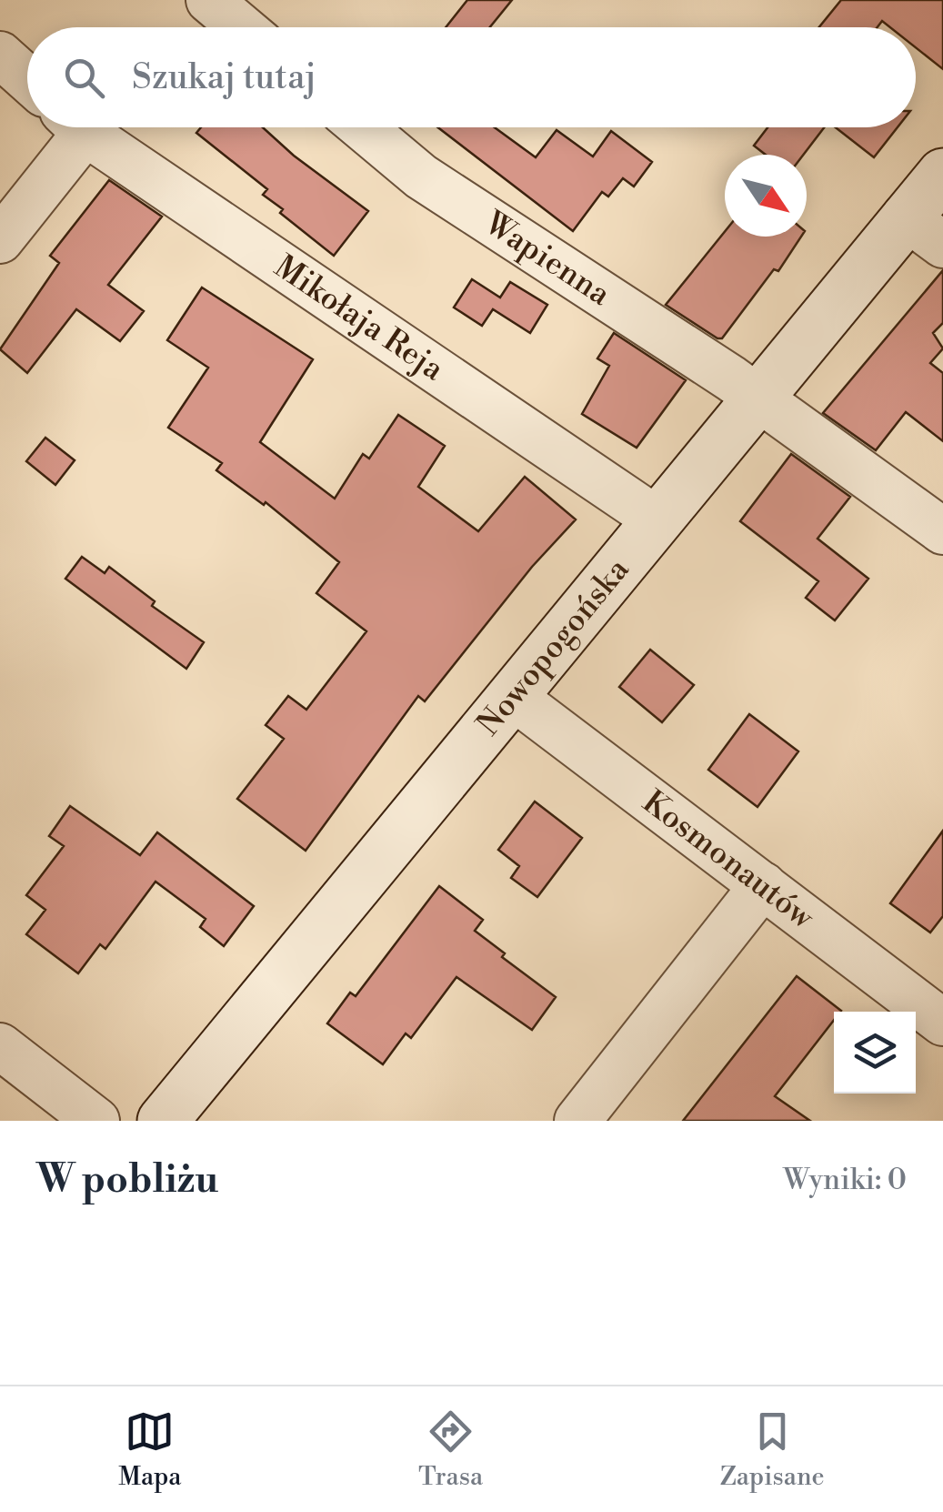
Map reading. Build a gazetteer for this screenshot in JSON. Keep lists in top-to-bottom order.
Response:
{
  "streets": {
    "street": [
      "Wapienna",
      "Mikołaja Reja",
      "Nowopogońska",
      "Kosmonautów"
    ]
  },
  "crossings": [
    ["Wapienna", "Nowopogońska"],
    ["Mikołaja Reja", "Nowopogońska"],
    ["Nowopogońska", "Kosmonautów"]
  ],
  "north": "bottom right",
  "page": {
    "search": "Szukaj tutaj",
    "heading": ["W pobliżu", "Wyniki: 0"],
    "nav": ["Mapa", "Trasa", "Zapisane"]
  }
}
